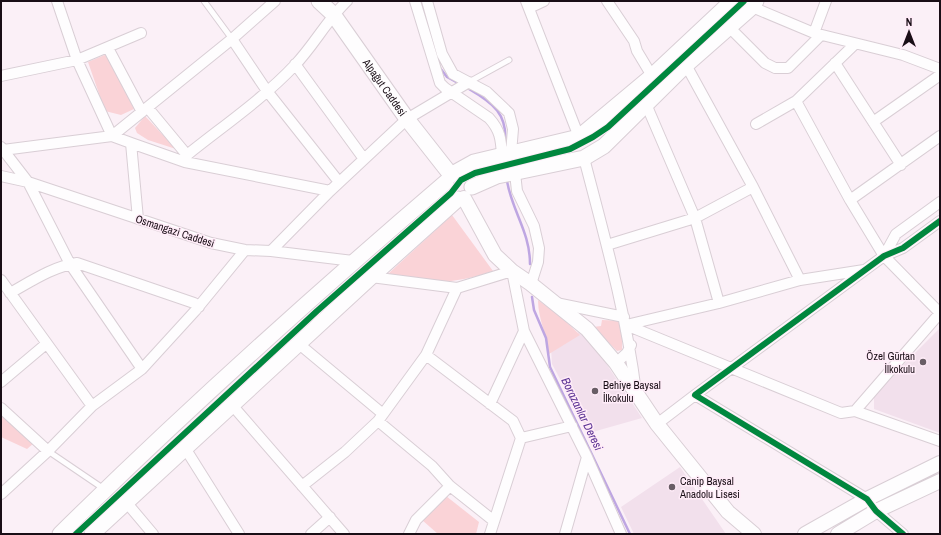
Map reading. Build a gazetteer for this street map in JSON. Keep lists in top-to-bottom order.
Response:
{
  "streets": {
    "main road": ["Alpağut Caddesi"],
    "street": ["Osmangazi Caddesi"]
  },
  "water": ["Borazanlar Deresi"],
  "places": ["Özel Gürtan İlkokulu", "Behiye Baysal İlkokulu", "Canip Baysal Anadolu Lisesi"],
  "north": "top"
}
